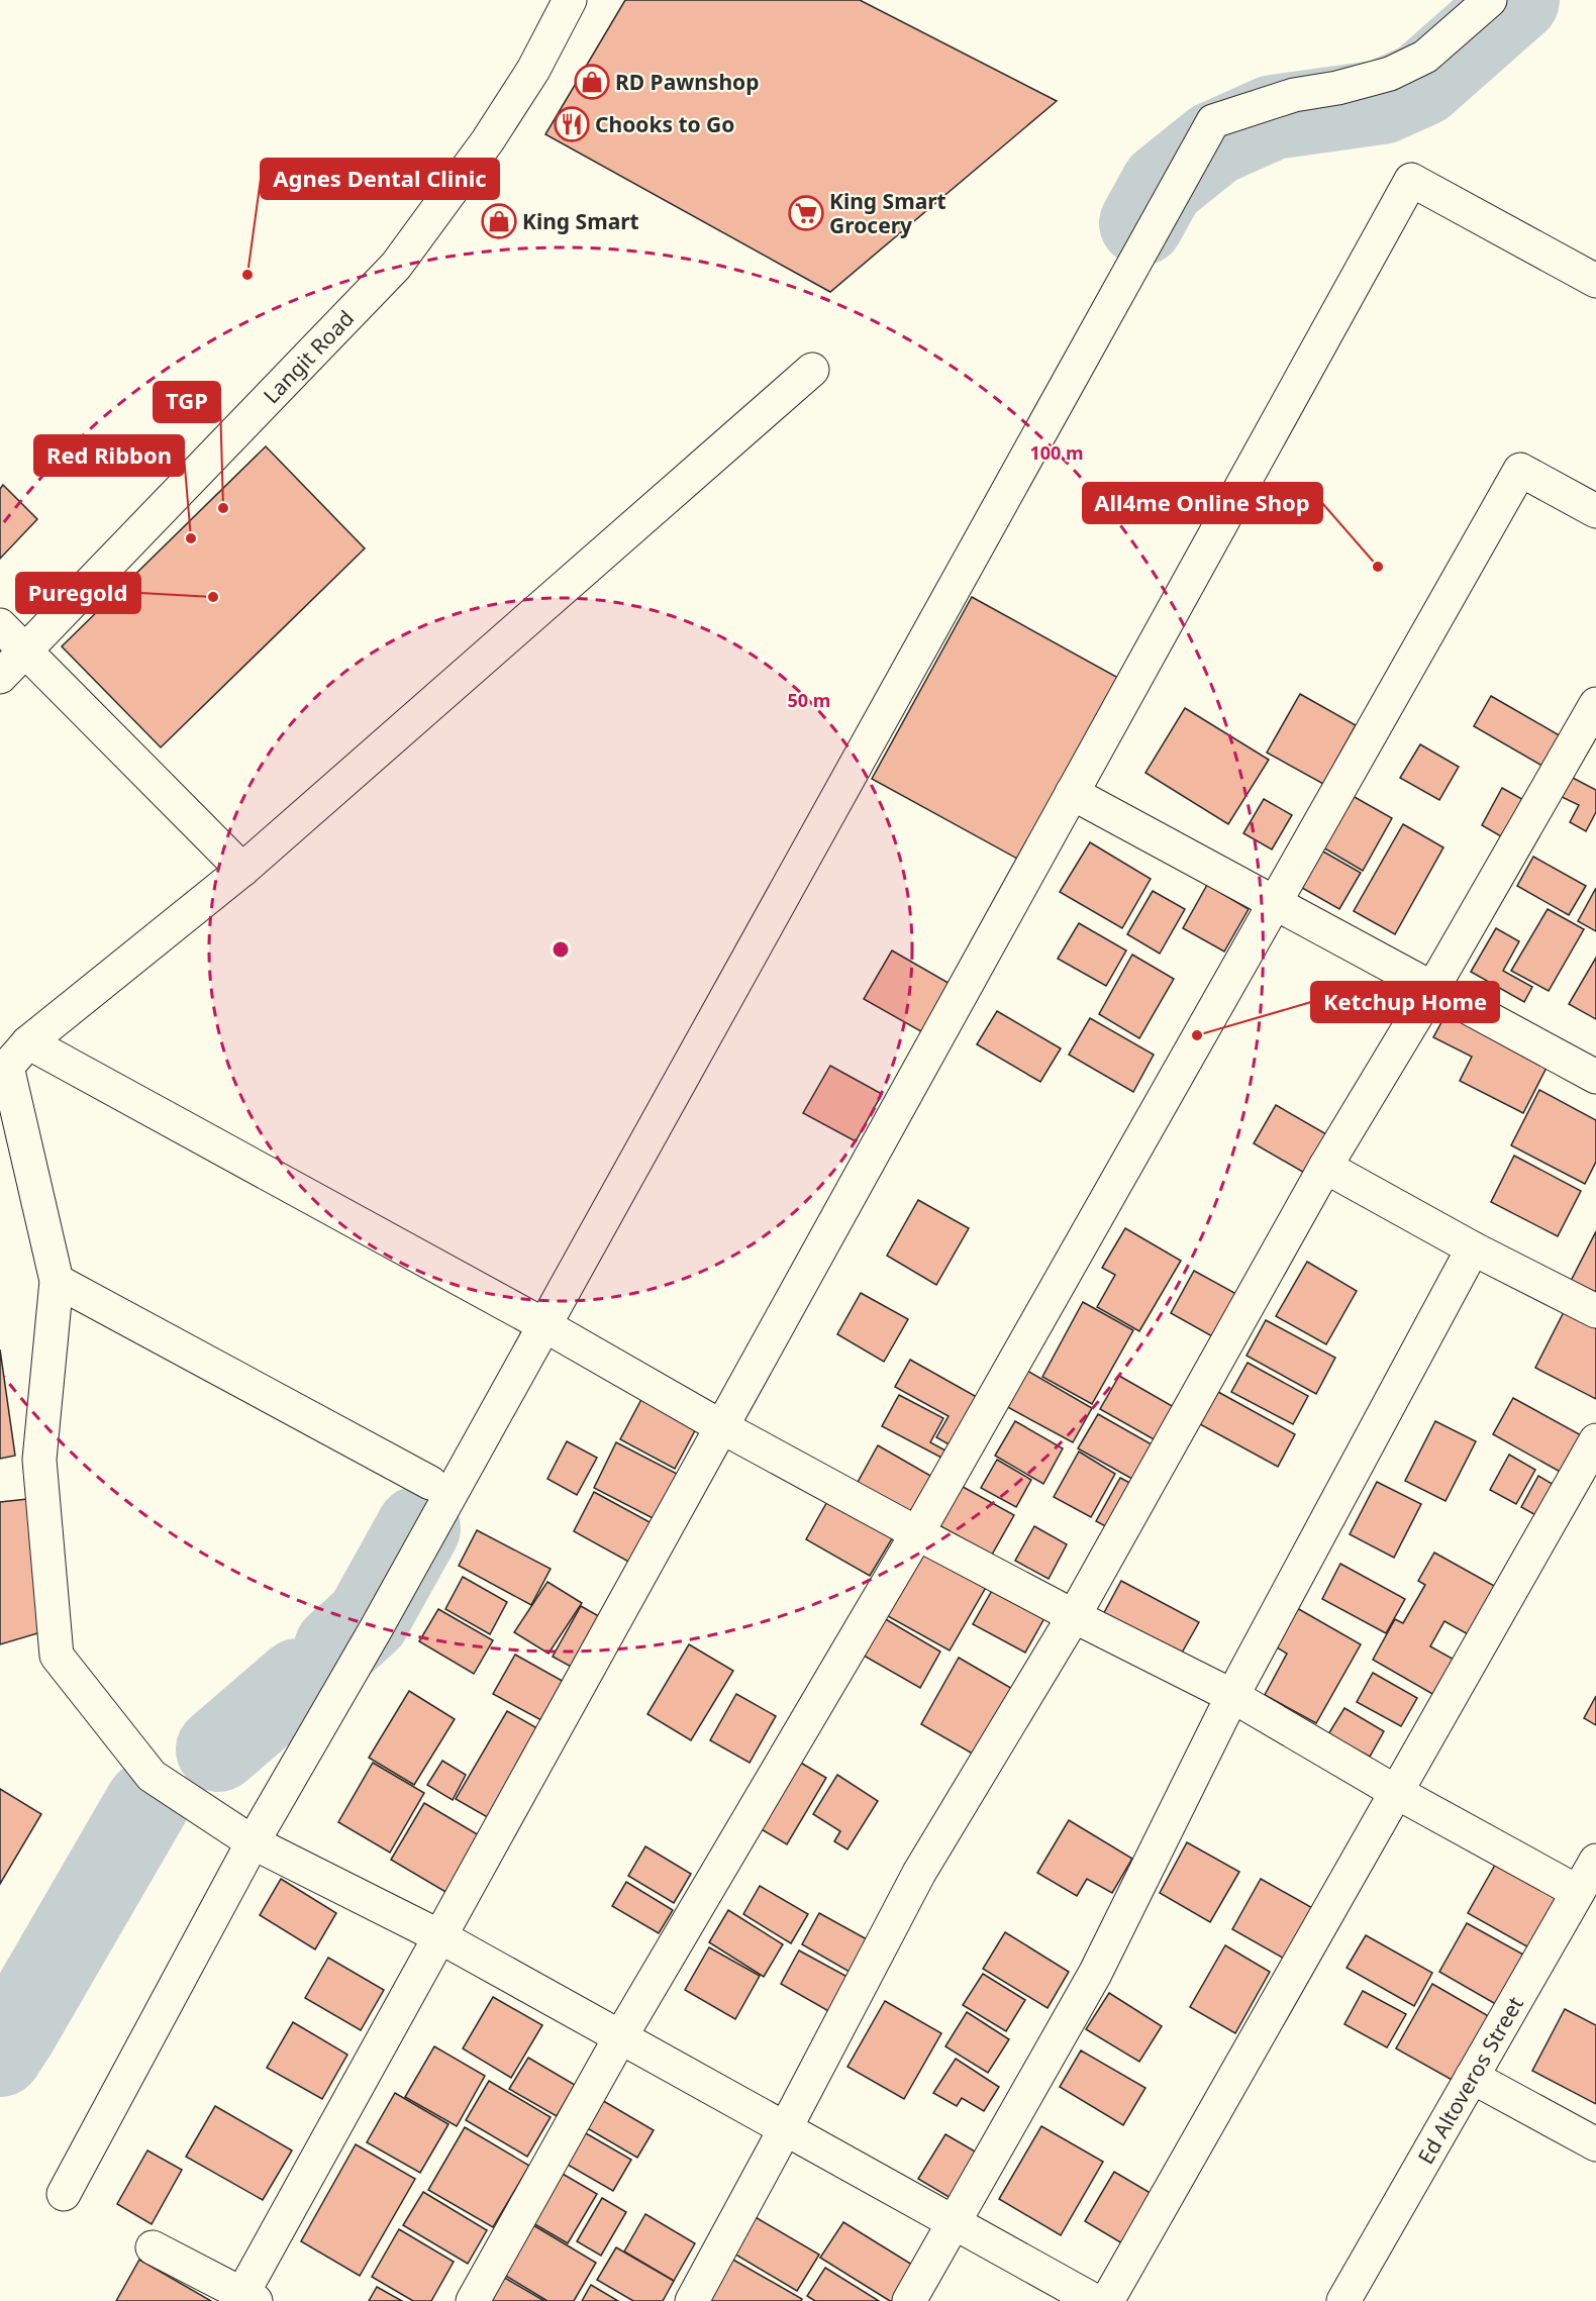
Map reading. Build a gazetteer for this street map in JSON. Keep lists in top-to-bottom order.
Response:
{
  "streets": {
    "street": ["Langit Road", "Ed Altoveros Street"]
  },
  "places": {
    "shop": ["RD Pawnshop", "King Smart"],
    "restaurant": ["Chooks to Go"],
    "supermarket": ["King Smart Grocery"],
    "other": [
      "Agnes Dental Clinic",
      "TGP",
      "Red Ribbon",
      "All4me Online Shop",
      "Puregold",
      "Ketchup Home"
    ]
  },
  "rings": ["100 m", "50 m"]
}
